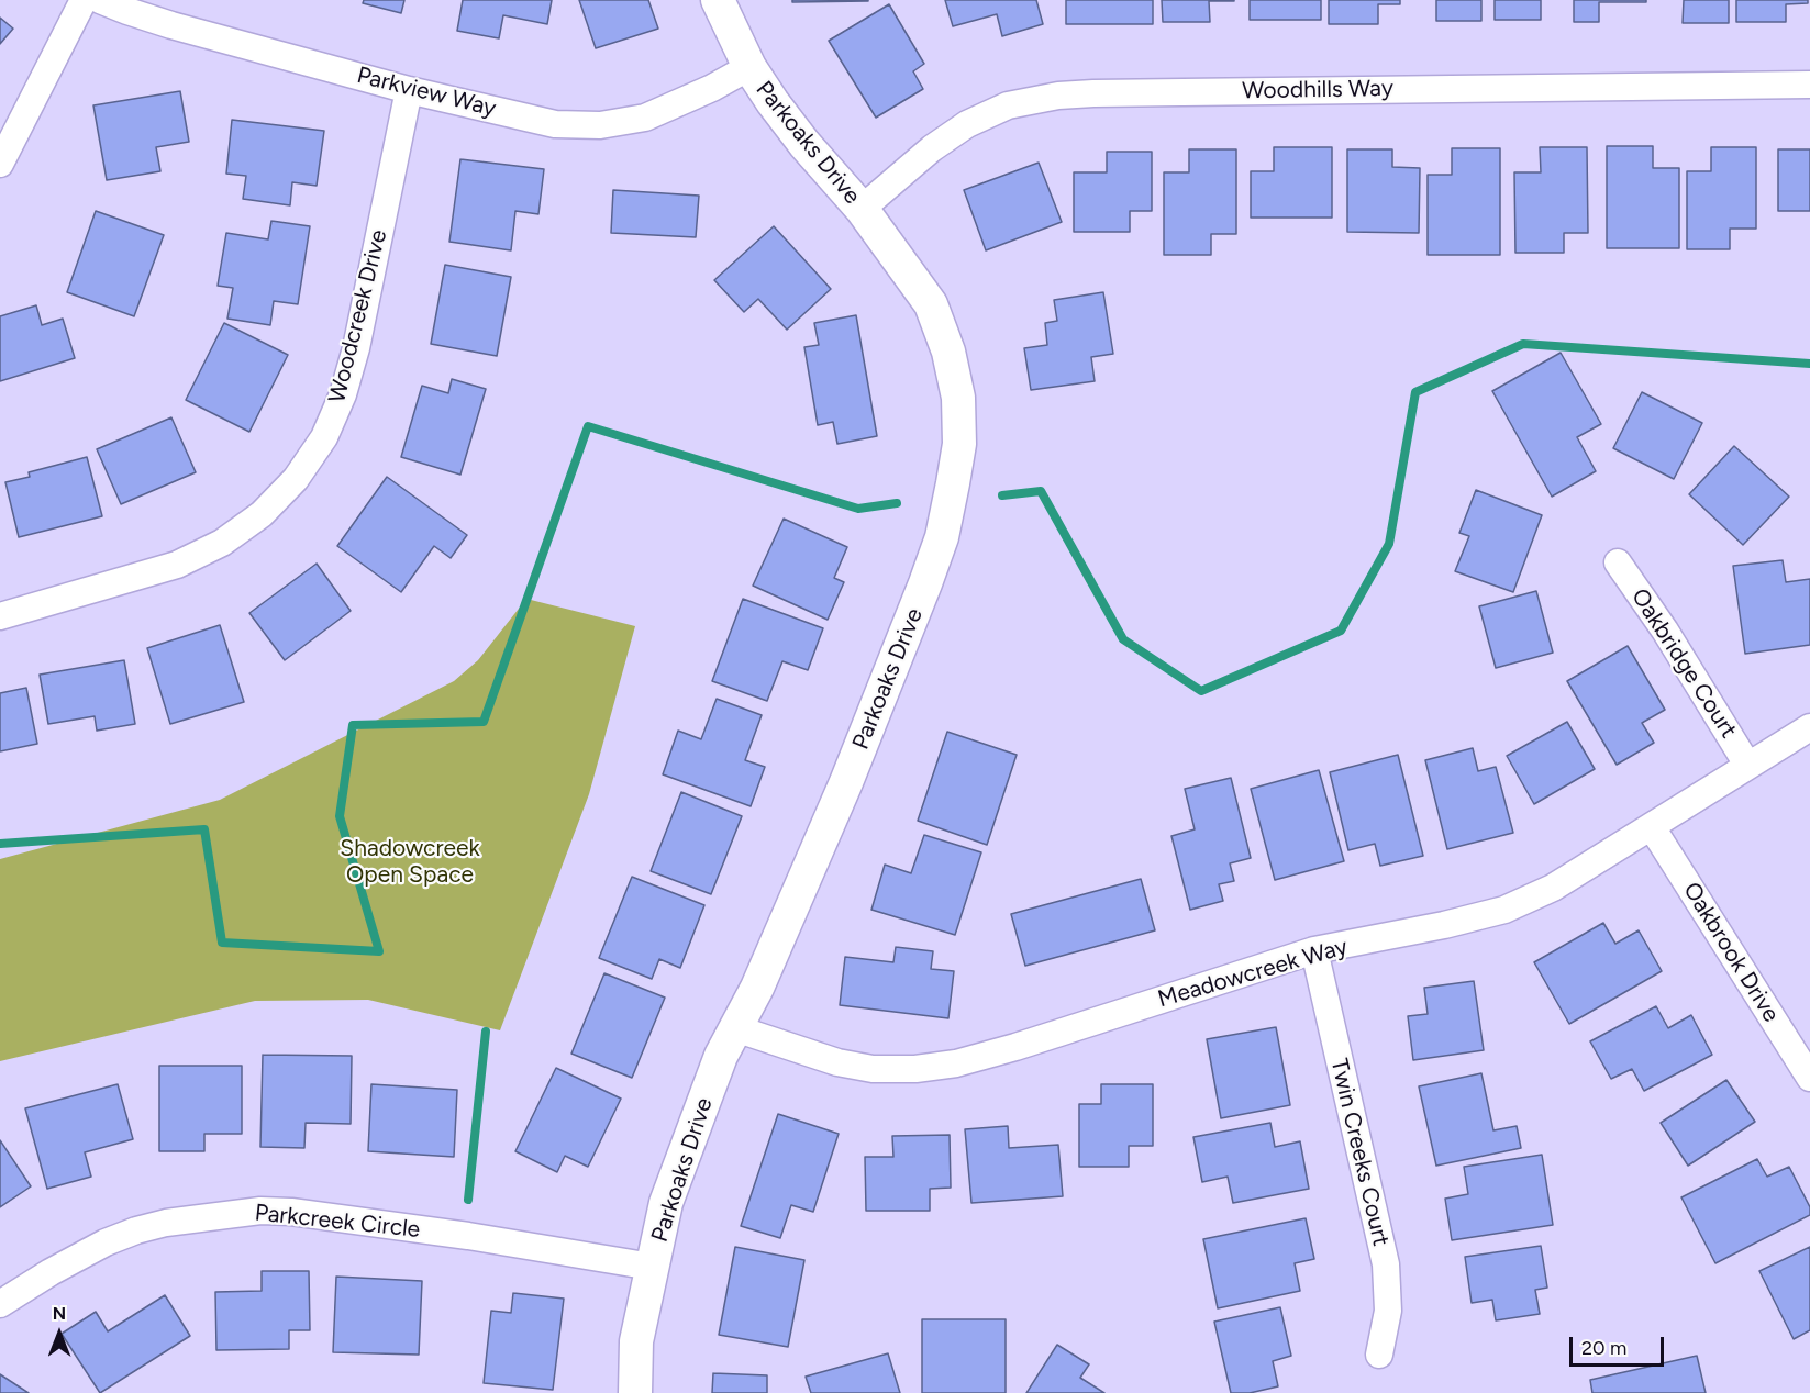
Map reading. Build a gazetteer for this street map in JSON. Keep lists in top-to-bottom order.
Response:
{
  "streets": {
    "street": [
      "Woodhills Way",
      "Parkview Way",
      "Parkoaks Drive",
      "Woodcreek Drive",
      "Oakbridge Court",
      "Oakbrook Drive",
      "Meadowcreek Way",
      "Twin Creeks Court",
      "Parkcreek Circle"
    ]
  },
  "crossings": [
    ["Woodhills Way", "Parkoaks Drive"],
    ["Parkview Way", "Parkoaks Drive"],
    ["Parkview Way", "Woodcreek Drive"],
    ["Parkoaks Drive", "Meadowcreek Way"],
    ["Parkoaks Drive", "Parkcreek Circle"],
    ["Oakbridge Court", "Meadowcreek Way"],
    ["Oakbrook Drive", "Meadowcreek Way"],
    ["Meadowcreek Way", "Twin Creeks Court"]
  ],
  "parks": ["Shadowcreek Open Space"],
  "scale_bar": "20 m",
  "north": "top"
}
